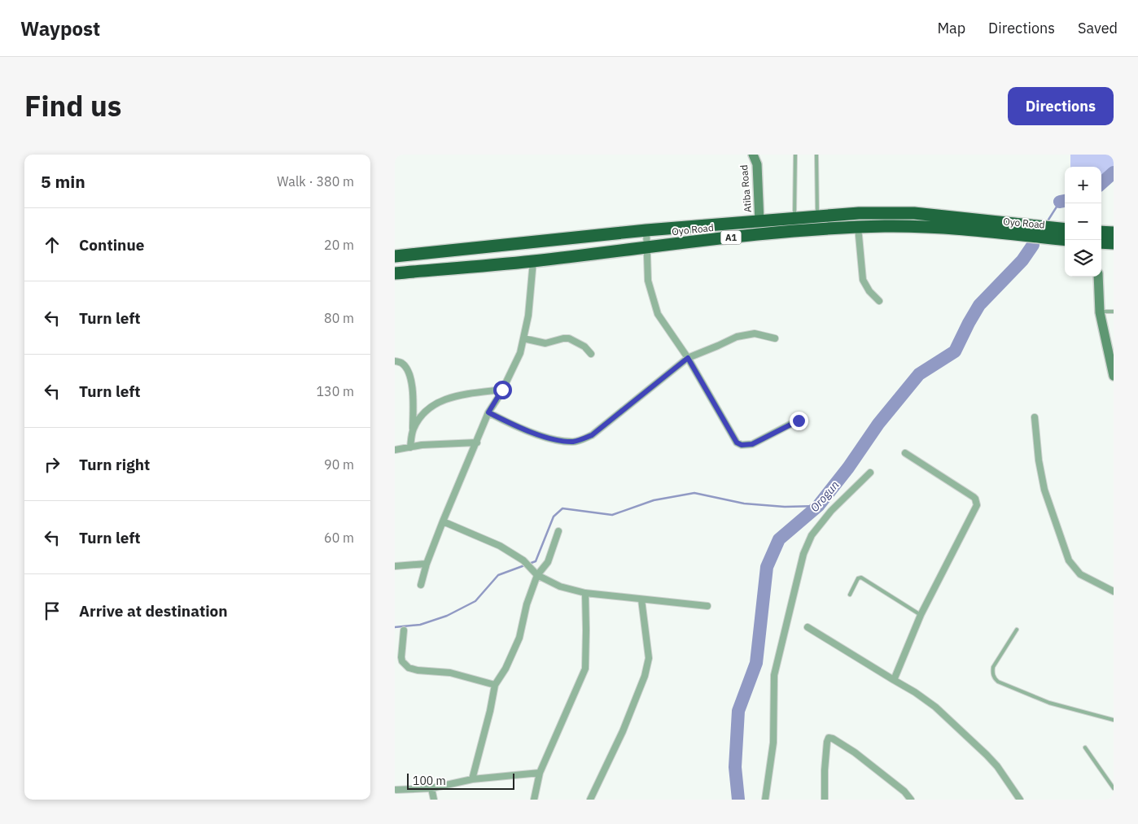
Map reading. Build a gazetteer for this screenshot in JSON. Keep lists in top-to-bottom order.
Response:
{
  "streets": {
    "highway": ["Oyo Road", "A1"],
    "main road": ["Atiba Road"]
  },
  "crossings": [
    ["Atiba Road", "Oyo Road"]
  ],
  "water": ["Orogun"],
  "scale_bar": "100 m",
  "page": {
    "header": "Waypost",
    "nav": ["Map", "Directions", "Saved"],
    "title": "Find us",
    "buttons": "Directions",
    "heading": ["5 min", "Walk · 380 m"],
    "map_buttons": ["+", "−"],
    "list": [
      ["Continue", "20 m"],
      ["Turn left", "80 m"],
      ["Turn left", "130 m"],
      ["Turn right", "90 m"],
      ["Turn left", "60 m"],
      "Arrive at destination"
    ],
    "scale": "100 m"
  }
}
